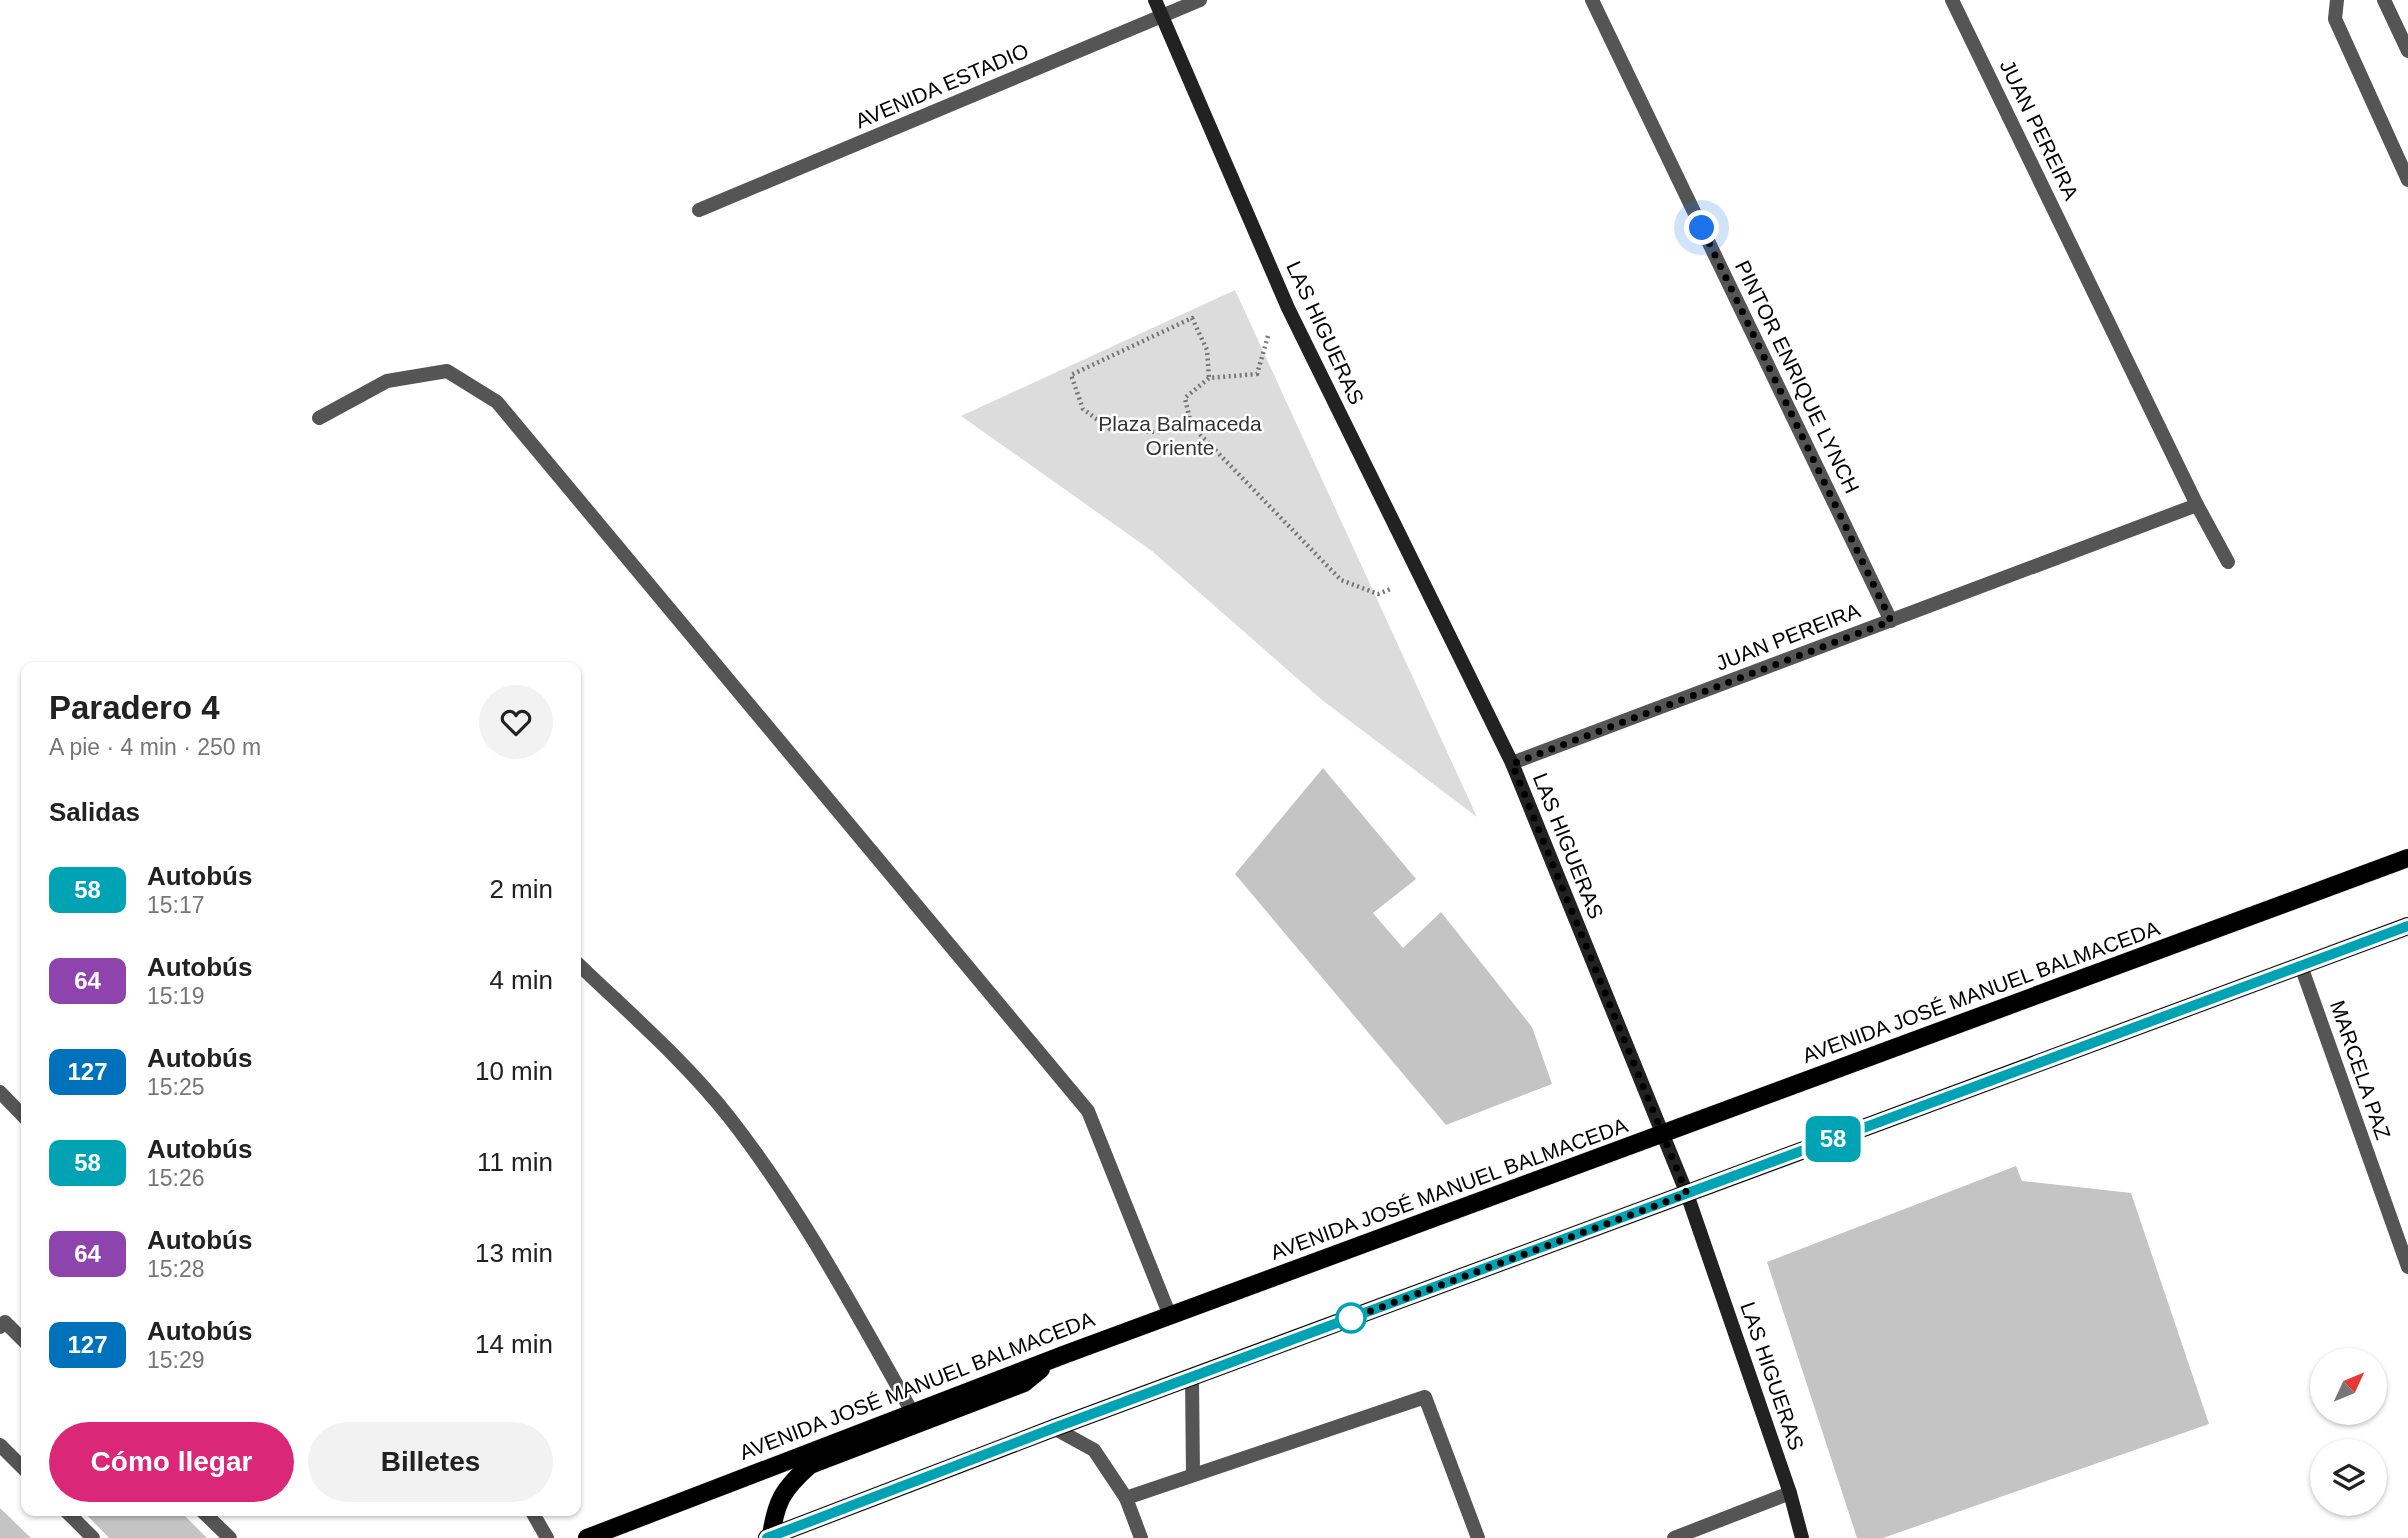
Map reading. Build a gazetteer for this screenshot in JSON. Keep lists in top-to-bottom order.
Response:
{
  "streets": {
    "main road": ["LAS HIGUERAS", "AVENIDA JOSÉ MANUEL BALMACEDA"],
    "street": [
      "AVENIDA ESTADIO",
      "JUAN PEREIRA",
      "PINTOR ENRIQUE LYNCH",
      "MARCELA PAZ"
    ]
  },
  "crossings": [
    ["AVENIDA ESTADIO", "LAS HIGUERAS"],
    ["JUAN PEREIRA", "LAS HIGUERAS"],
    ["JUAN PEREIRA", "PINTOR ENRIQUE LYNCH"],
    ["LAS HIGUERAS", "AVENIDA JOSÉ MANUEL BALMACEDA"]
  ],
  "parks": ["Plaza Balmaceda Oriente"],
  "lines": ["bus line 58"],
  "north": "top right",
  "page": {
    "on_map": "58",
    "heading": [
      ["Paradero 4", "A pie · 4 min · 250 m"],
      "Salidas"
    ],
    "list": [
      {
        "mark": "58",
        "name": "Autobús",
        "note": "15:17",
        "value": "2 min"
      },
      {
        "mark": "64",
        "name": "Autobús",
        "note": "15:19",
        "value": "4 min"
      },
      {
        "mark": "127",
        "name": "Autobús",
        "note": "15:25",
        "value": "10 min"
      },
      {
        "mark": "58",
        "name": "Autobús",
        "note": "15:26",
        "value": "11 min"
      },
      {
        "mark": "64",
        "name": "Autobús",
        "note": "15:28",
        "value": "13 min"
      },
      {
        "mark": "127",
        "name": "Autobús",
        "note": "15:29",
        "value": "14 min"
      }
    ],
    "buttons": ["Cómo llegar", "Billetes"]
  }
}
